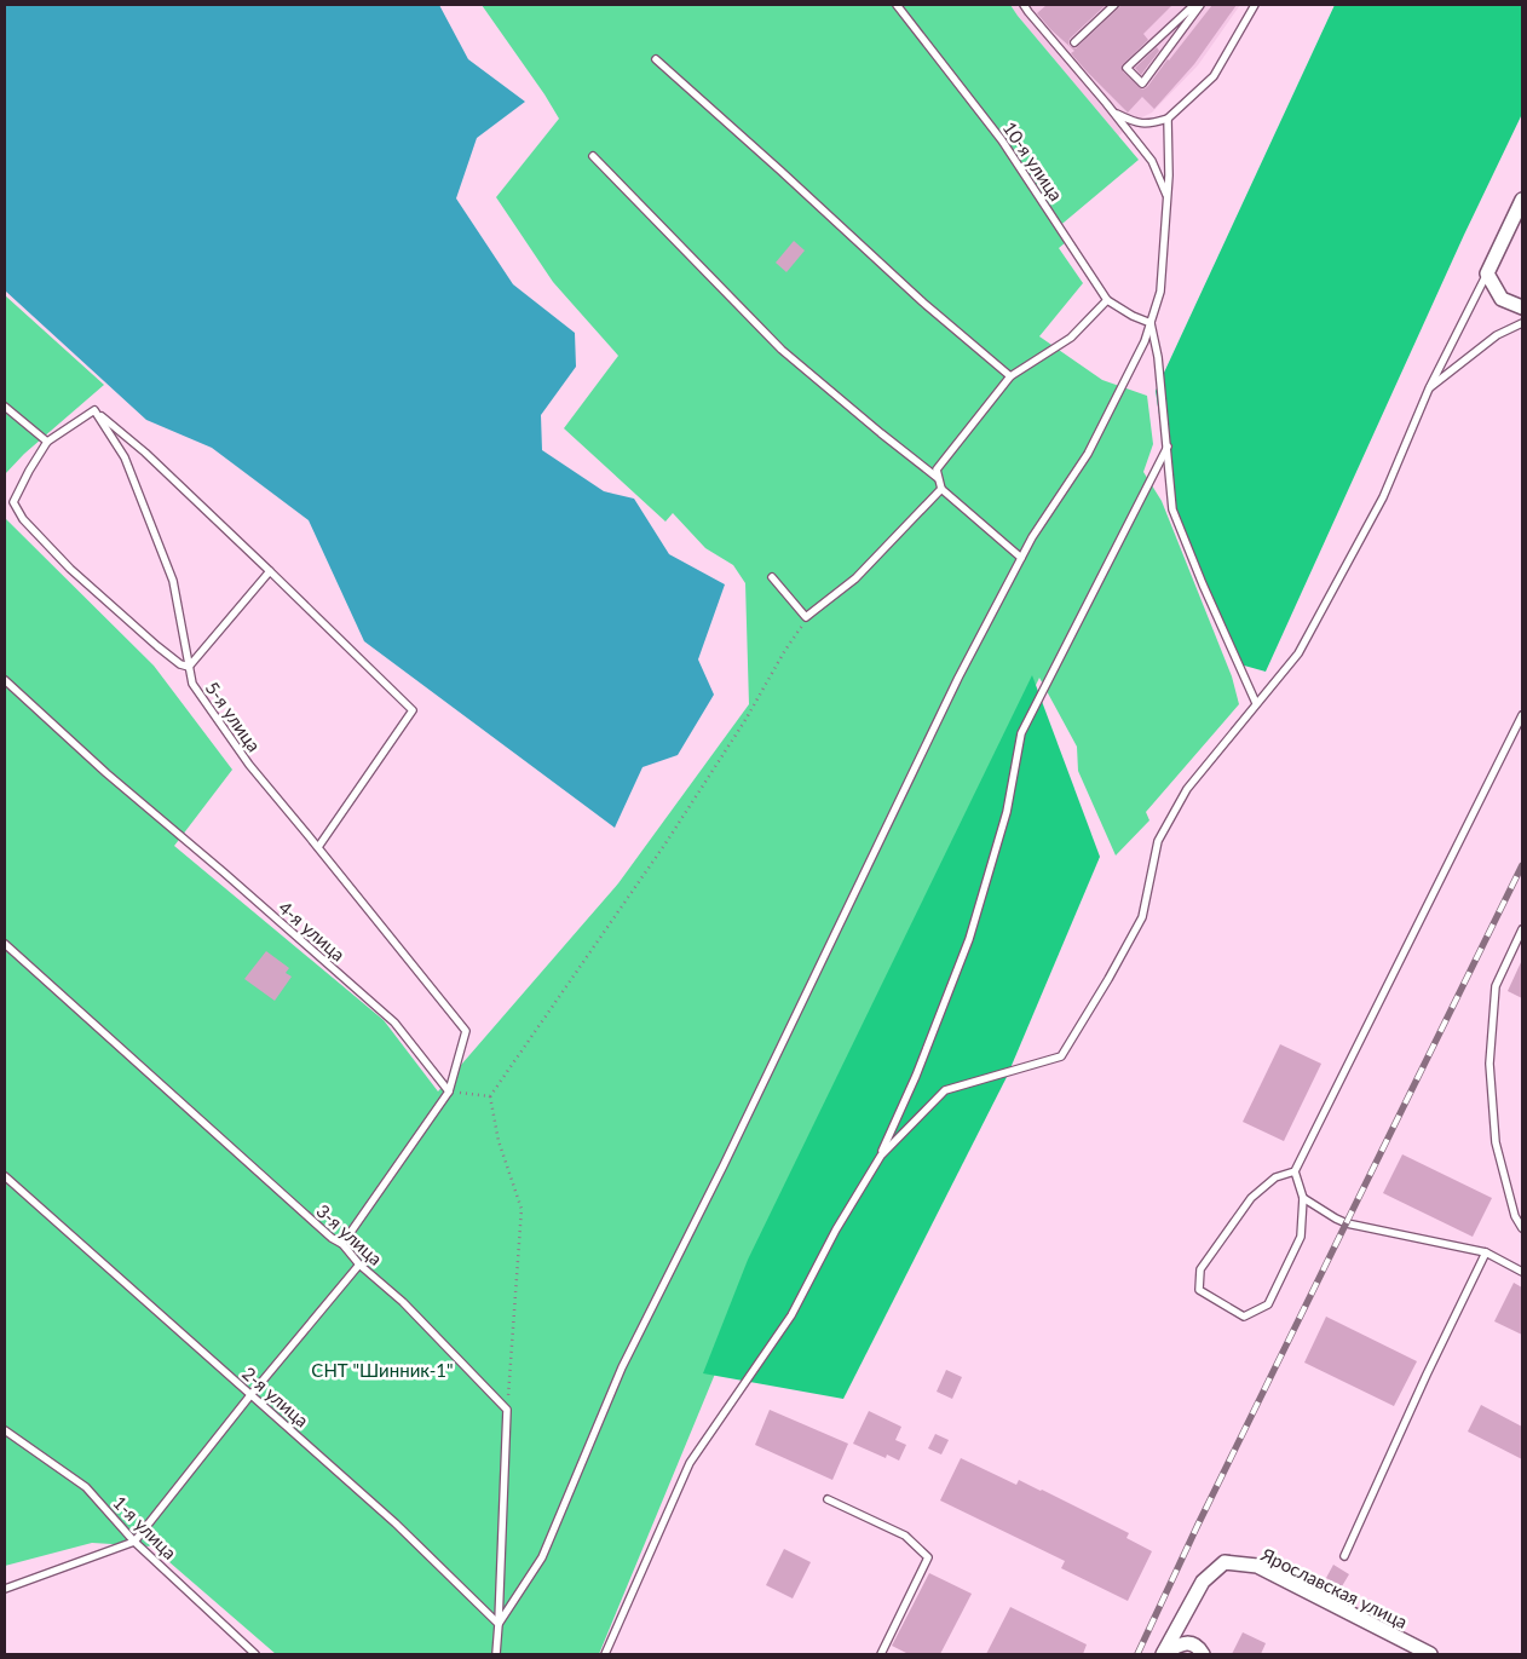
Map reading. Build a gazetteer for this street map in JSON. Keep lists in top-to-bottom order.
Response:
{
  "streets": {
    "street": ["Ярославская улица"],
    "lane": [
      "10-я улица",
      "5-я улица",
      "4-я улица",
      "3-я улица",
      "2-я улица",
      "1-я улица"
    ]
  },
  "crossings": [
    ["5-я улица", "4-я улица"]
  ],
  "parks": ["СНТ \"Шинник-1\""]
}
